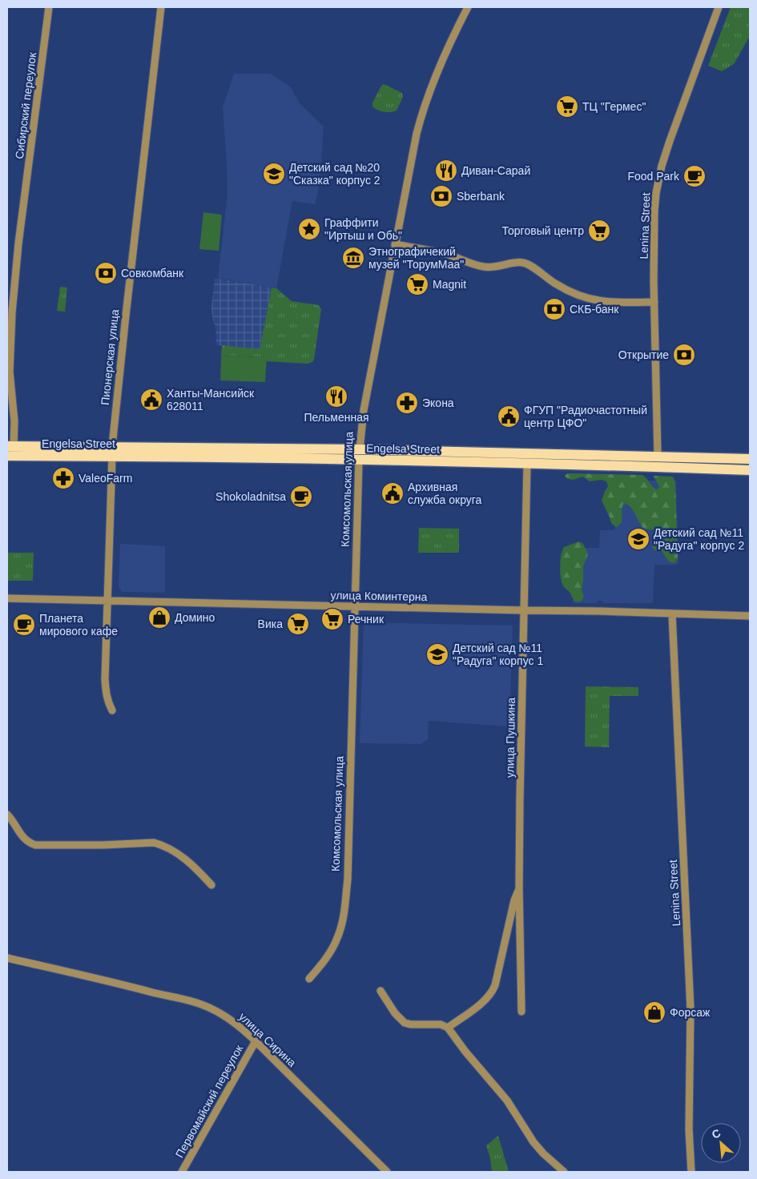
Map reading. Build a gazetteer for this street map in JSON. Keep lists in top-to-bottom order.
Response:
{
  "streets": {
    "main road": ["Engelsa Street"],
    "street": [
      "Сибирский переулок",
      "Lenina Street",
      "Пионерская улица",
      "Комсомольская улица",
      "улица Коминтерна",
      "улица Пушкина",
      "улица Сирина",
      "Первомайский переулок"
    ]
  },
  "crossings": [
    ["Сибирский переулок", "Engelsa Street"],
    ["Lenina Street", "Engelsa Street"],
    ["Lenina Street", "улица Коминтерна"],
    ["Пионерская улица", "Engelsa Street"],
    ["Пионерская улица", "улица Коминтерна"],
    ["Engelsa Street", "Комсомольская улица"],
    ["Engelsa Street", "улица Пушкина"],
    ["Комсомольская улица", "улица Коминтерна"],
    ["улица Коминтерна", "улица Пушкина"],
    ["улица Сирина", "Первомайский переулок"]
  ],
  "places": {
    "supermarket": [
      "ТЦ \"Гермес\"",
      "Торговый центр",
      "Magnit",
      "Речник",
      "Вика"
    ],
    "restaurant": ["Диван-Сарай", "Пельменная"],
    "school or university": ["Детский сад №20 \"Сказка\" корпус 2", "Детский сад №11 \"Радуга\" корпус 2", "Детский сад №11 \"Радуга\" корпус 1"],
    "cafe": ["Food Park", "Shokoladnitsa", "Планета мирового кафе"],
    "bank": [
      "Sberbank",
      "Совкомбанк",
      "СКБ-банк",
      "Открытие"
    ],
    "place": ["Граффити \"Иртыш и Обь\""],
    "museum": ["Этнографичекий музей \"ТорумМаа\""],
    "public building": ["Ханты-Мансийск 628011", "ФГУП \"Радиочастотный центр ЦФО\"", "Архивная служба округа"],
    "pharmacy": ["Экона", "ValeoFarm"],
    "shop": ["Домино", "Форсаж"]
  },
  "north": "top left"
}
